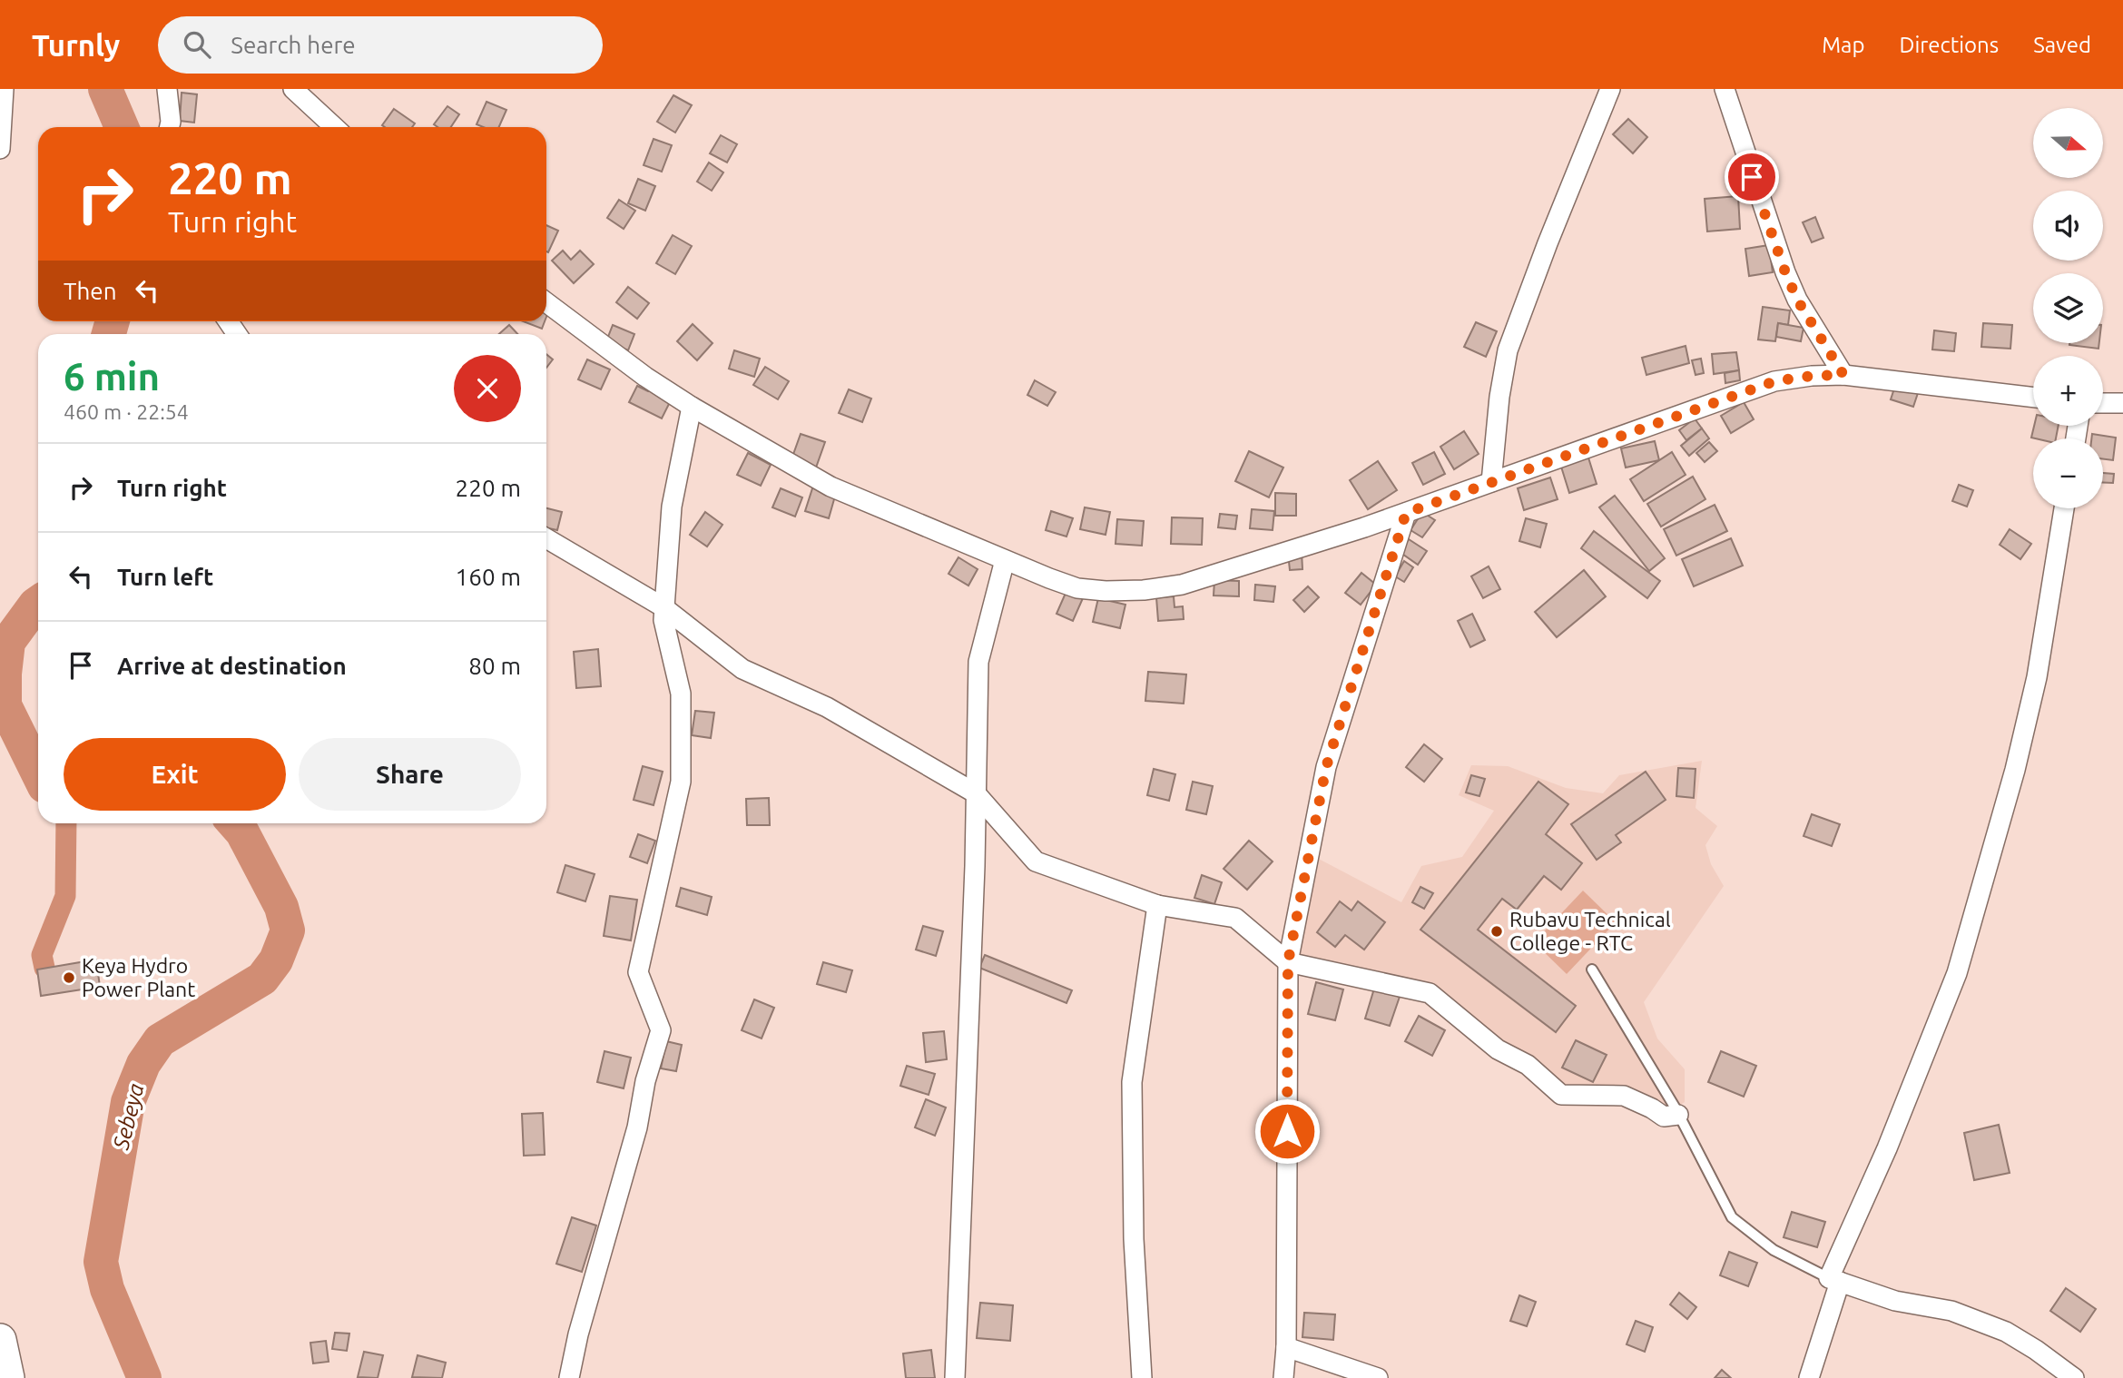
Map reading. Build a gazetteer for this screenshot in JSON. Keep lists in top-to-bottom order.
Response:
{
  "water": ["Sebeya"],
  "places": ["Rubavu Technical College - RTC", "Keya Hydro Power Plant"],
  "north": "right",
  "page": {
    "header": "Turnly",
    "search": "Search here",
    "nav": ["Map", "Directions", "Saved"],
    "map_buttons": ["+", "−"],
    "turn": ["220 m", "Turn right"],
    "then": "Then",
    "heading": ["6 min", "460 m · 22:54"],
    "list": [
      {
        "name": "Turn right",
        "value": "220 m"
      },
      {
        "name": "Turn left",
        "value": "160 m"
      },
      {
        "name": "Arrive at destination",
        "value": "80 m"
      }
    ],
    "buttons": ["Exit", "Share"]
  }
}
